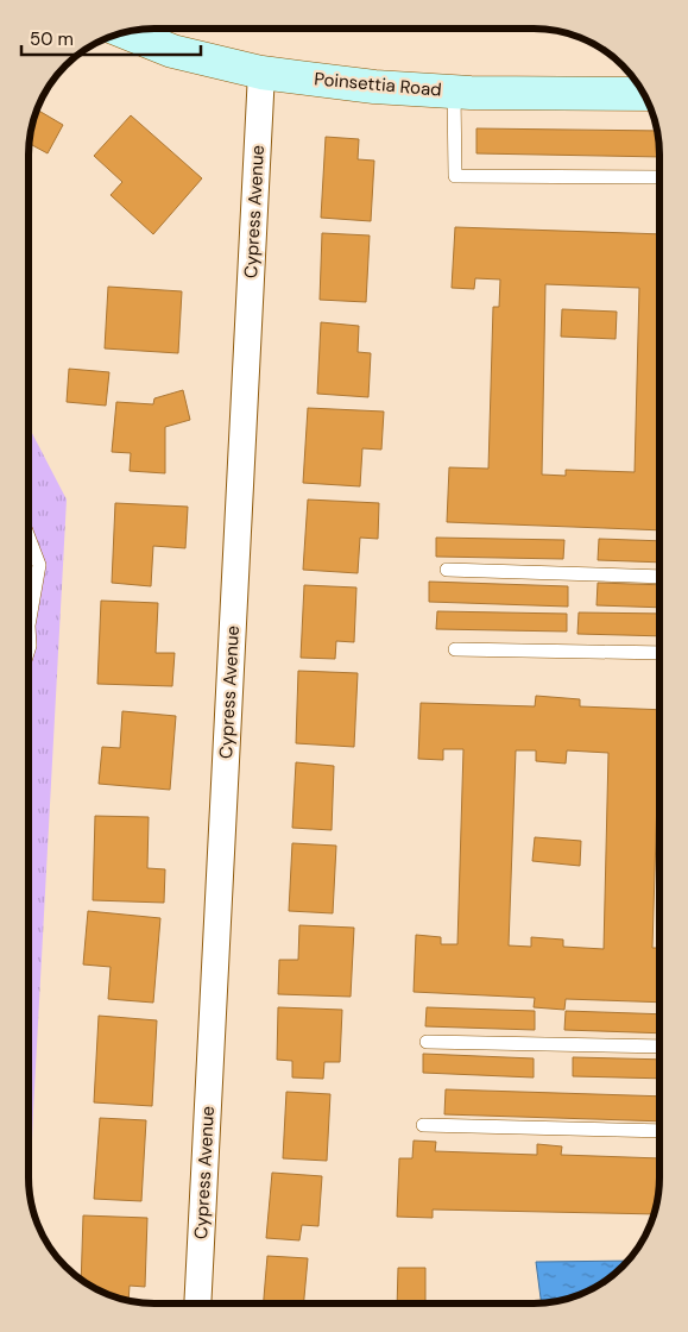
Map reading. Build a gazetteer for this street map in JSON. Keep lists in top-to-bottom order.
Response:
{
  "streets": {
    "street": ["Poinsettia Road", "Cypress Avenue"]
  },
  "crossings": [
    ["Poinsettia Road", "Cypress Avenue"]
  ],
  "scale_bar": "50 m"
}
